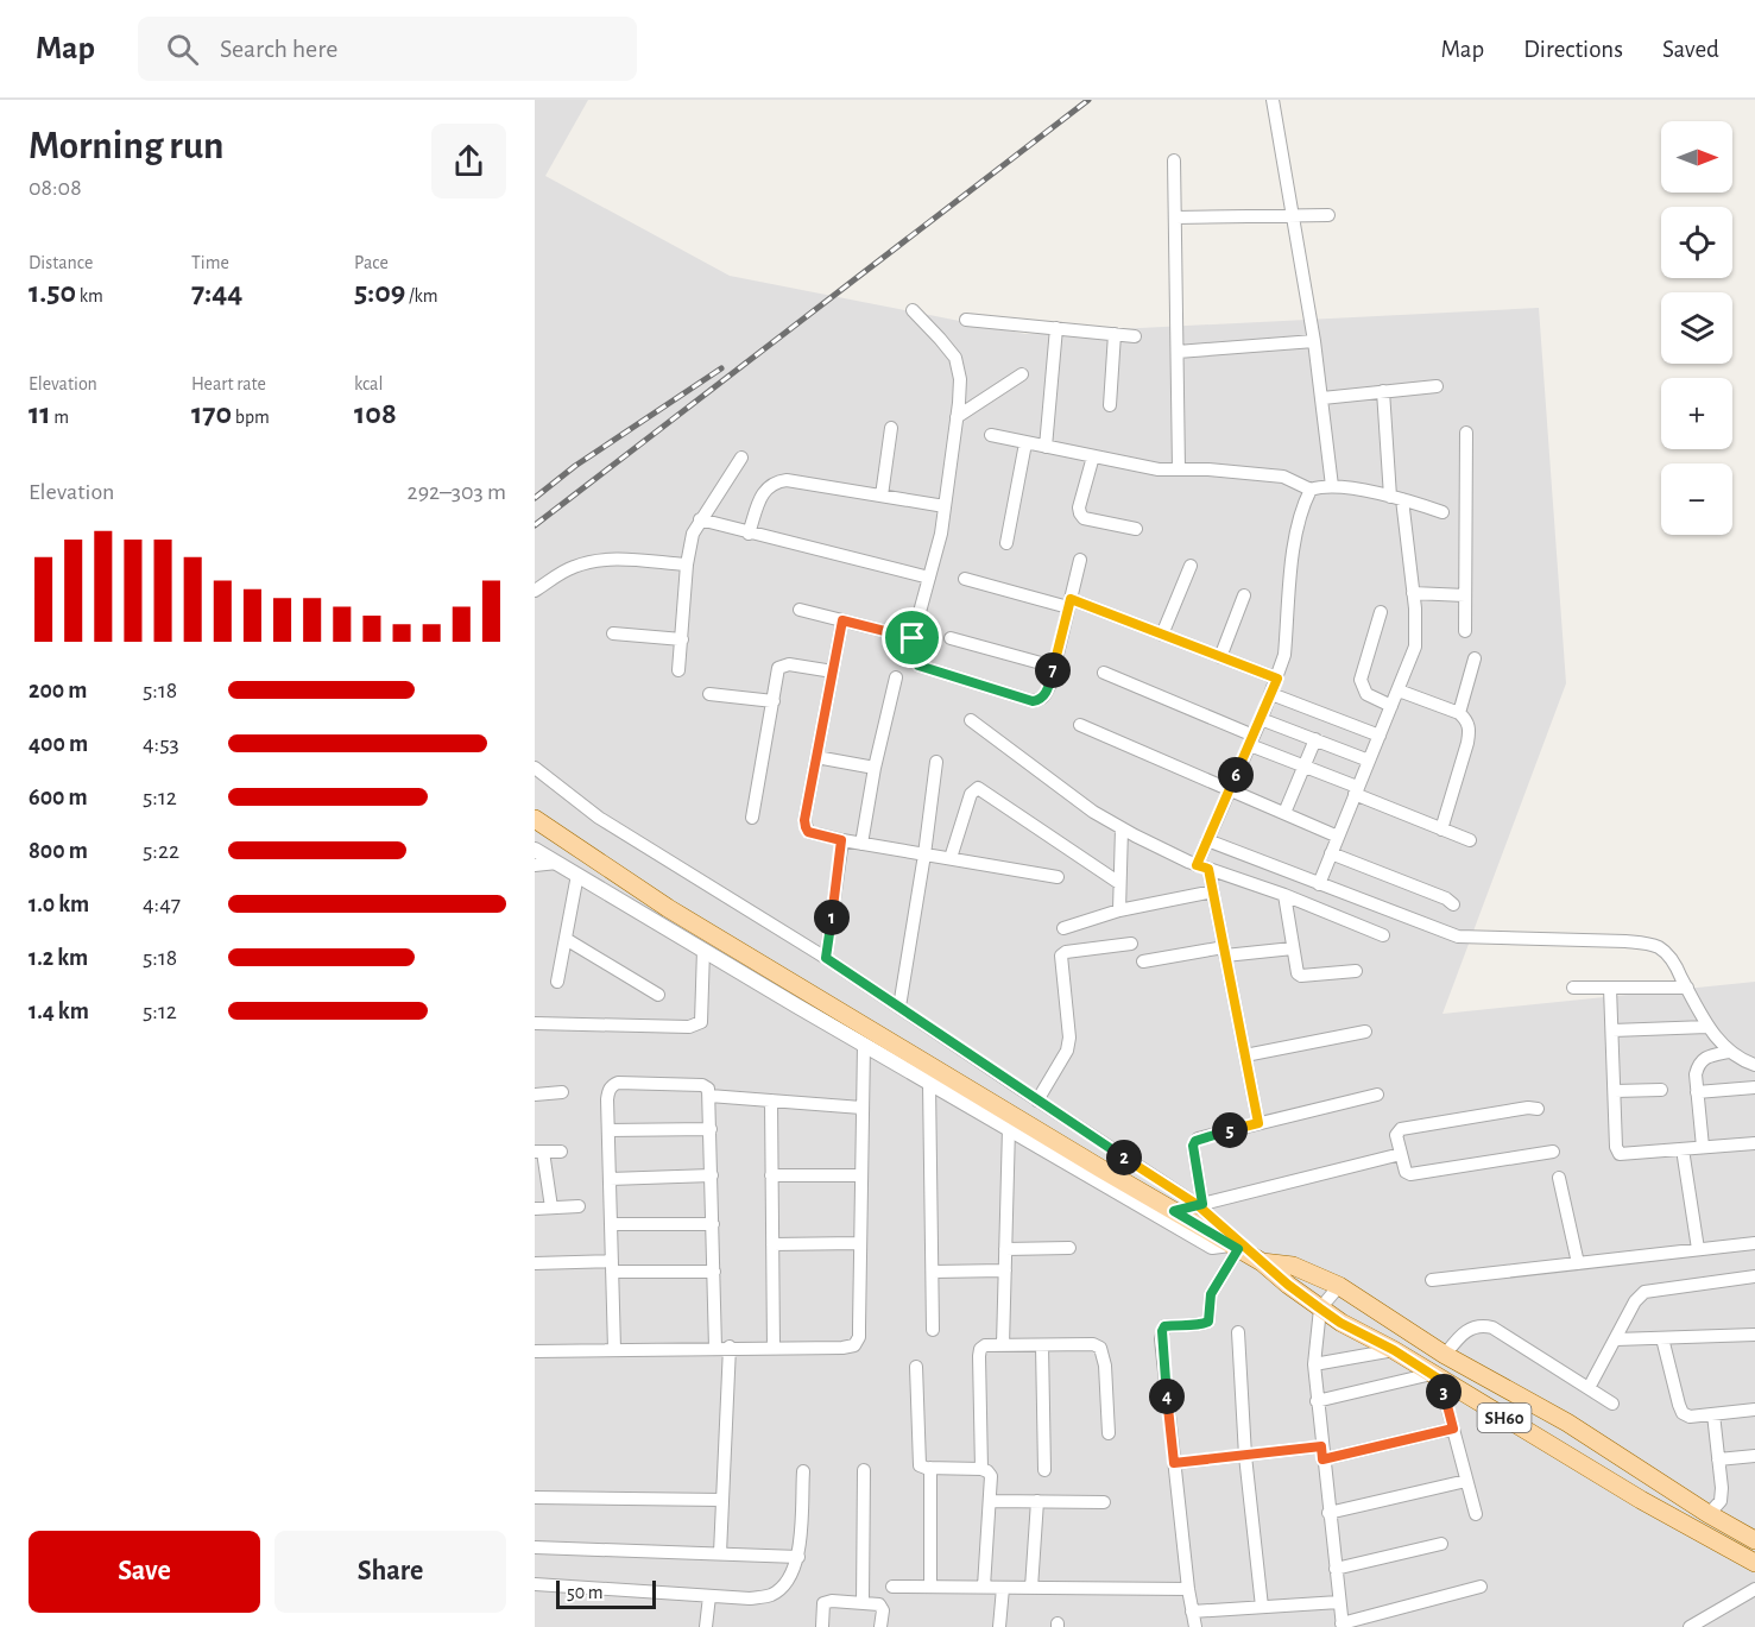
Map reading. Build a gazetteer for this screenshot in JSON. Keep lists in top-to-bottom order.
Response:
{
  "streets": {
    "main road": ["SH60"]
  },
  "scale_bar": "50 m",
  "north": "right",
  "page": {
    "header": "Map",
    "search": "Search here",
    "nav": ["Map", "Directions", "Saved"],
    "heading": ["Morning run", "08:08"],
    "map_buttons": ["+", "−"],
    "stats": [
      ["Distance", "1.50 km"],
      ["Time", "7:44"],
      ["Pace", "5:09 /km"],
      ["Elevation", "11 m"],
      ["Heart rate", "170 bpm"],
      ["kcal", "108"]
    ],
    "chart": ["Elevation", "292–303 m"],
    "pins": [
      "7",
      "6",
      "1",
      "5",
      "2",
      "3",
      "4"
    ],
    "list": [
      {
        "name": "200 m",
        "note": "5:18"
      },
      {
        "name": "400 m",
        "note": "4:53"
      },
      {
        "name": "600 m",
        "note": "5:12"
      },
      {
        "name": "800 m",
        "note": "5:22"
      },
      {
        "name": "1.0 km",
        "note": "4:47"
      },
      {
        "name": "1.2 km",
        "note": "5:18"
      },
      {
        "name": "1.4 km",
        "note": "5:12"
      }
    ],
    "buttons": ["Save", "Share"],
    "scale": "50 m"
  }
}
